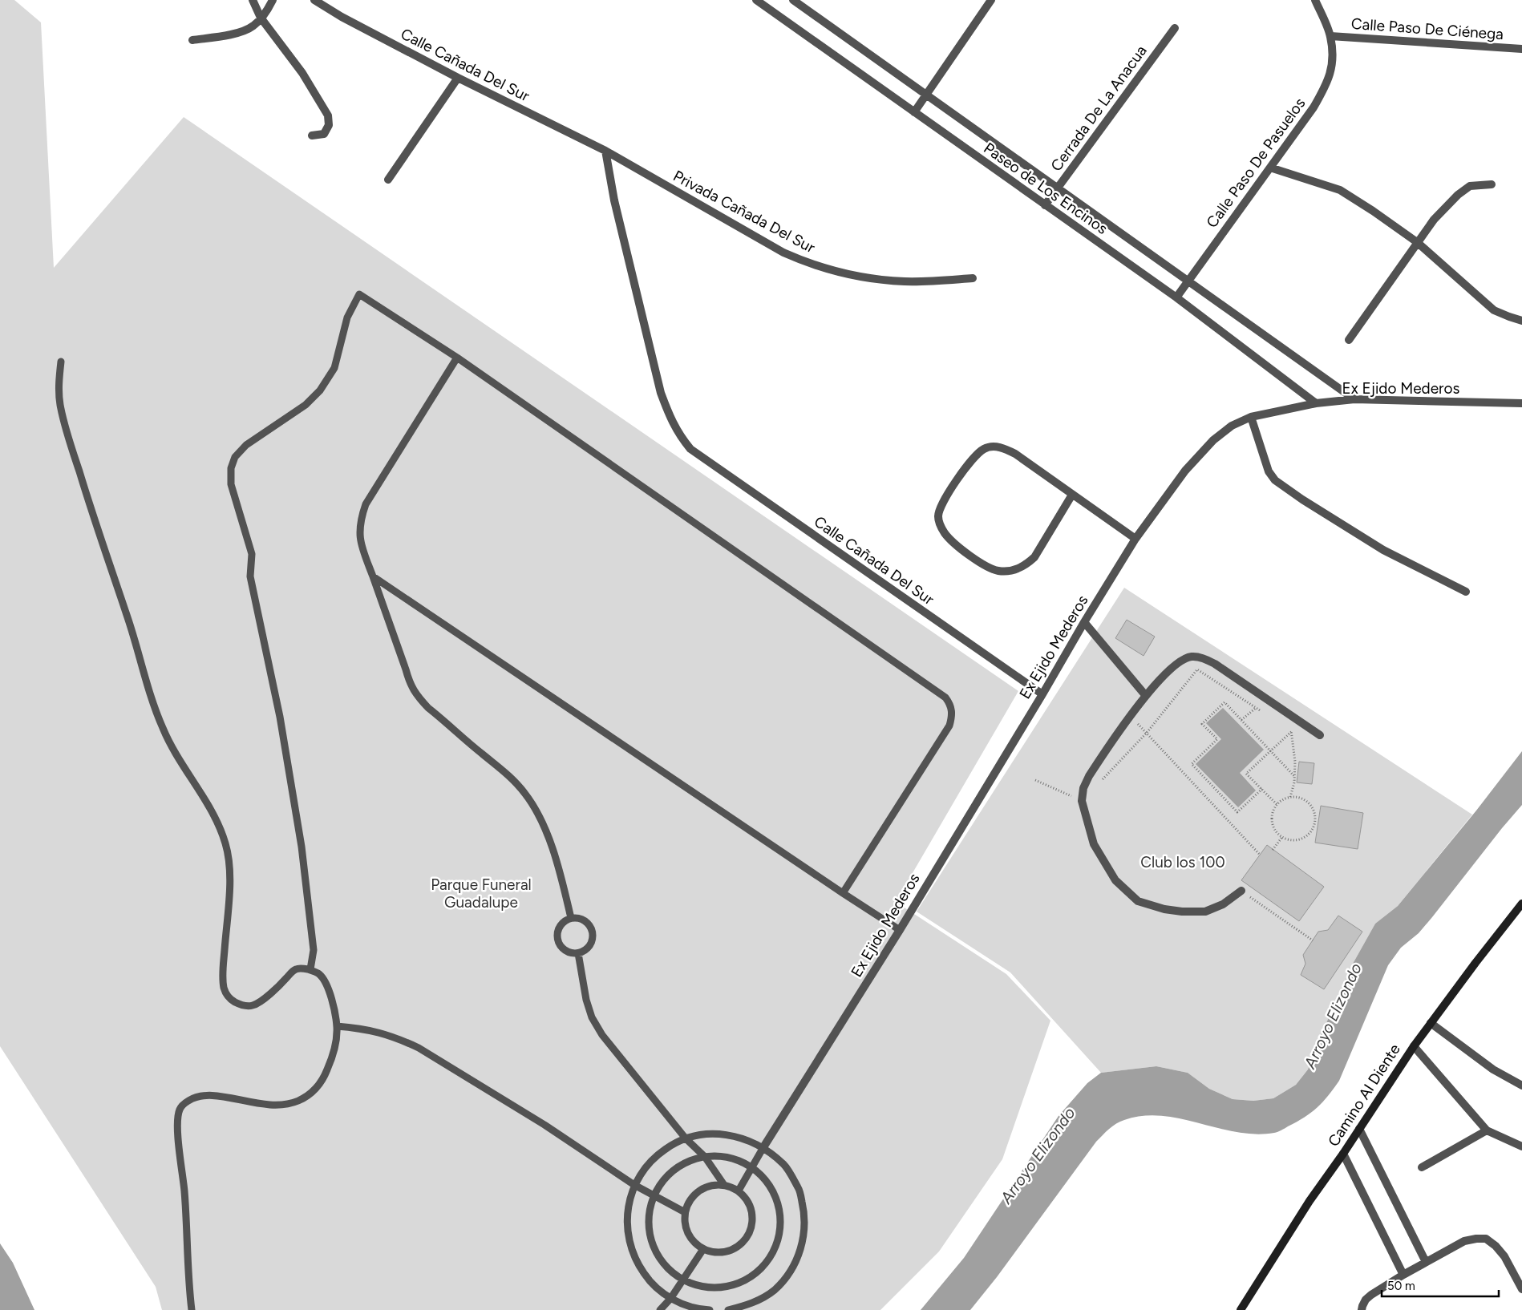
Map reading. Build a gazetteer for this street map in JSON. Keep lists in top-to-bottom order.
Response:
{
  "streets": {
    "street": [
      "Calle Paso De Ciénega",
      "Calle Cañada Del Sur",
      "Cerrada De La Anacua",
      "Calle Paso De Pasuelos",
      "Paseo de Los Encinos",
      "Privada Cañada Del Sur",
      "Ex Ejido Mederos",
      "Camino Al Diente"
    ]
  },
  "crossings": [
    ["Calle Paso De Ciénega", "Calle Paso De Pasuelos"],
    ["Calle Cañada Del Sur", "Privada Cañada Del Sur"],
    ["Calle Cañada Del Sur", "Ex Ejido Mederos"],
    ["Cerrada De La Anacua", "Paseo de Los Encinos"],
    ["Calle Paso De Pasuelos", "Paseo de Los Encinos"],
    ["Paseo de Los Encinos", "Ex Ejido Mederos"]
  ],
  "water": ["Arroyo Elizondo"],
  "parks": ["Club los 100", "Parque Funeral Guadalupe"],
  "scale_bar": "50 m"
}
